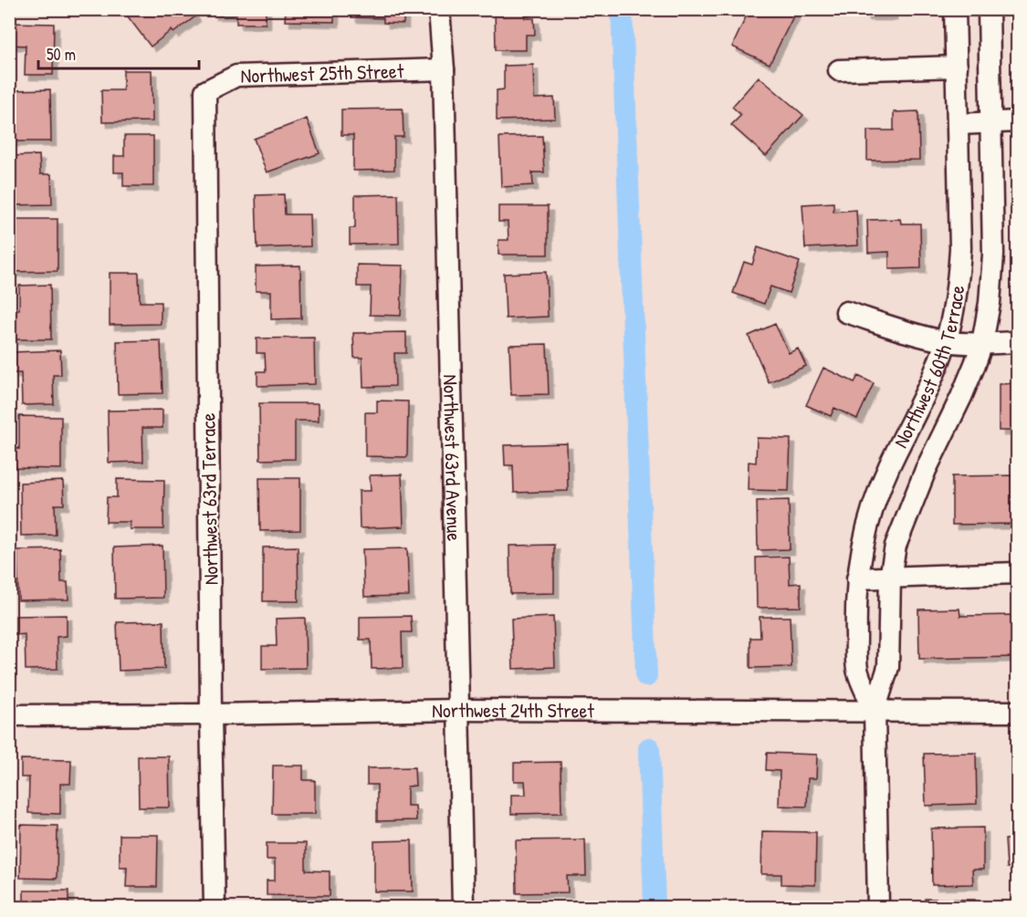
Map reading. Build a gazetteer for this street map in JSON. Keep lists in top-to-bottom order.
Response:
{
  "streets": {
    "street": [
      "Northwest 25th Street",
      "Northwest 60th Terrace",
      "Northwest 63rd Avenue",
      "Northwest 63rd Terrace",
      "Northwest 24th Street"
    ]
  },
  "crossings": [
    ["Northwest 25th Street", "Northwest 63rd Avenue"],
    ["Northwest 25th Street", "Northwest 63rd Terrace"],
    ["Northwest 60th Terrace", "Northwest 24th Street"],
    ["Northwest 63rd Avenue", "Northwest 24th Street"],
    ["Northwest 63rd Terrace", "Northwest 24th Street"]
  ],
  "scale_bar": "50 m"
}
